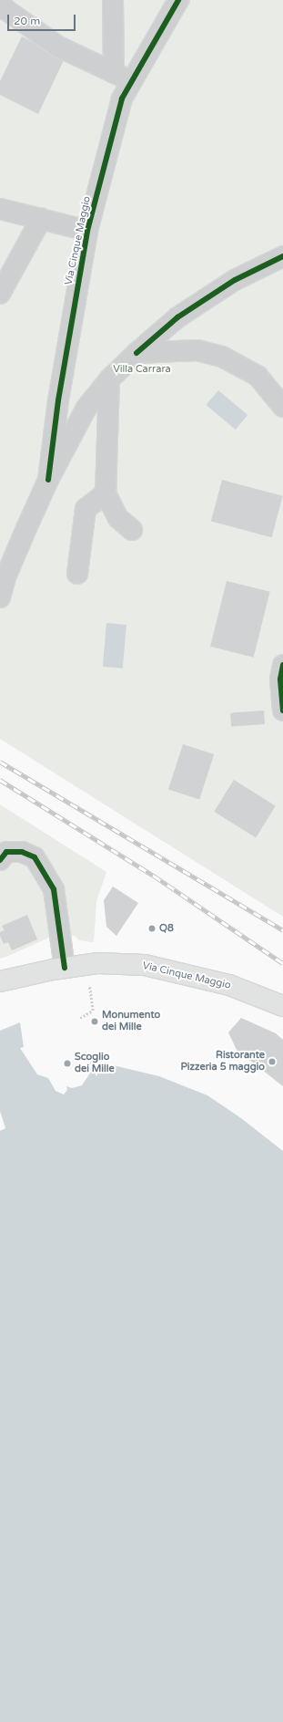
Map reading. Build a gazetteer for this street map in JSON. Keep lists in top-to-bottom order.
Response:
{
  "streets": {
    "main road": ["Via Cinque Maggio"]
  },
  "parks": ["Villa Carrara"],
  "places": [
    "Q8",
    "Monumento dei Mille",
    "Ristorante Pizzeria 5 maggio",
    "Scoglio dei Mille"
  ],
  "scale_bar": "20 m"
}
